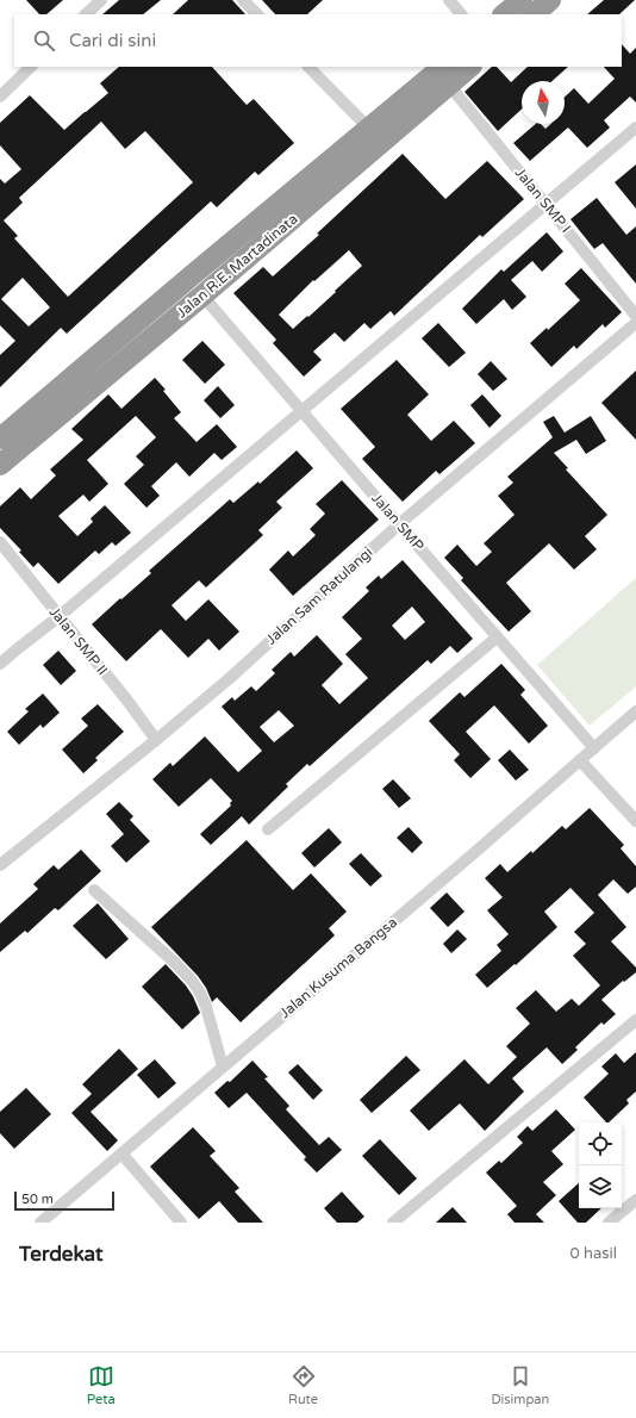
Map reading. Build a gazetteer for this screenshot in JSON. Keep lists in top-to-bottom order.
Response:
{
  "streets": {
    "highway": ["Jalan R.E. Martadinata"],
    "street": [
      "Jalan SMP I",
      "Jalan SMP",
      "Jalan Sam Ratulangi",
      "Jalan SMP II",
      "Jalan Kusuma Bangsa"
    ]
  },
  "crossings": [
    ["Jalan SMP I", "Jalan R.E. Martadinata"],
    ["Jalan R.E. Martadinata", "Jalan SMP"],
    ["Jalan SMP", "Jalan Sam Ratulangi"],
    ["Jalan SMP", "Jalan Kusuma Bangsa"],
    ["Jalan Sam Ratulangi", "Jalan SMP II"]
  ],
  "scale_bar": "50 m",
  "north": "top",
  "page": {
    "search": "Cari di sini",
    "scale": "50 m",
    "heading": ["Terdekat", "0 hasil"],
    "nav": ["Peta", "Rute", "Disimpan"]
  }
}
